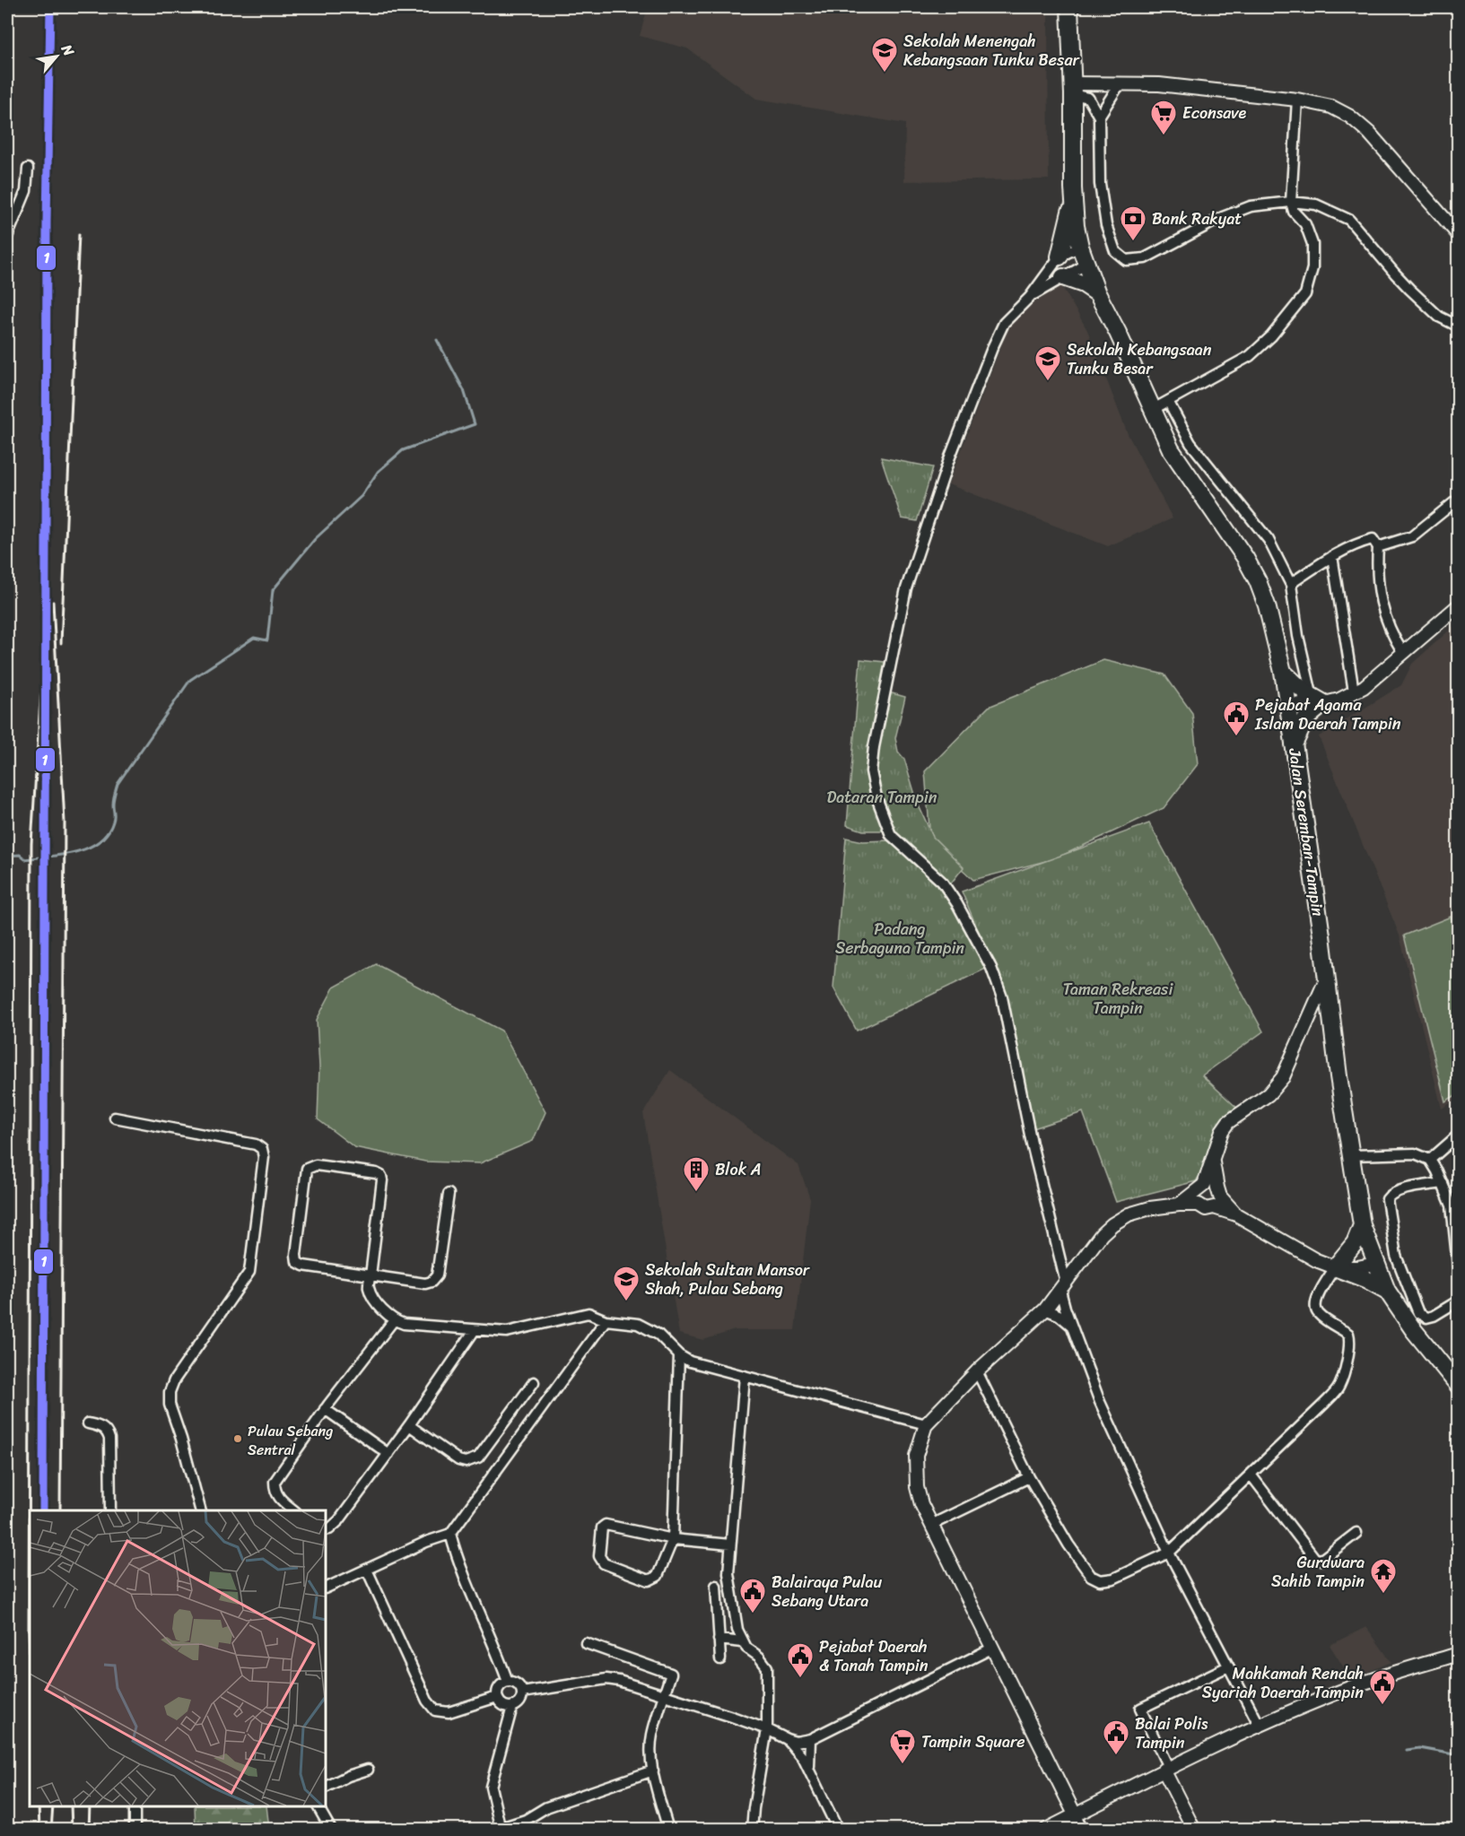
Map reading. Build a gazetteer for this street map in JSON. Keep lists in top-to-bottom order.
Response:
{
  "streets": {
    "highway": ["Jalan Seremban-Tampin"]
  },
  "parks": ["Dataran Tampin", "Padang Serbaguna Tampin", "Taman Rekreasi Tampin"],
  "places": {
    "school or university": ["Sekolah Menengah Kebangsaan Tunku Besar", "Sekolah Kebangsaan Tunku Besar", "Sekolah Sultan Mansor Shah, Pulau Sebang"],
    "supermarket": ["Econsave", "Tampin Square"],
    "bank": ["Bank Rakyat"],
    "public building": [
      "Pejabat Agama Islam Daerah Tampin",
      "Balairaya Pulau Sebang Utara",
      "Pejabat Daerah & Tanah Tampin",
      "Mahkamah Rendah Syariah Daerah Tampin",
      "Balai Polis Tampin"
    ],
    "building": ["Blok A"],
    "other": ["Pulau Sebang Sentral"],
    "temple": ["Gurdwara Sahib Tampin"]
  },
  "lines": ["transit line 1"],
  "north": "top right"
}
